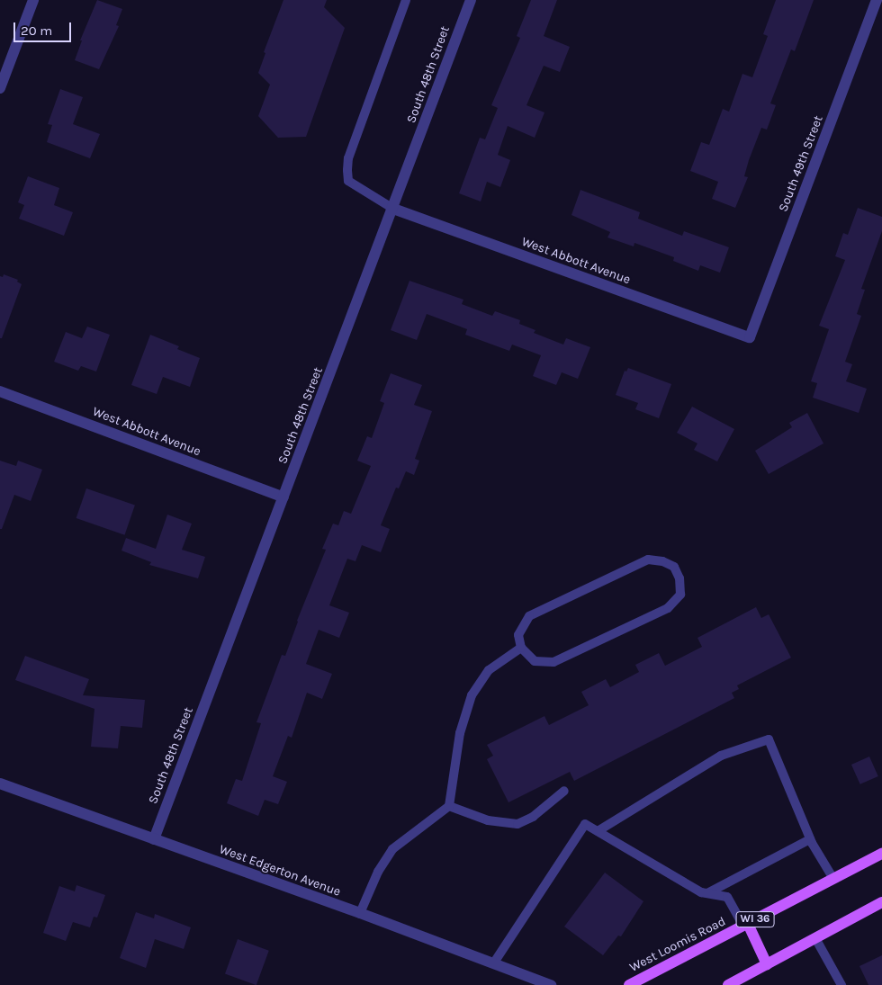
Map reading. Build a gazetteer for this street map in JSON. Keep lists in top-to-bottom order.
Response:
{
  "streets": {
    "main road": ["WI 36", "West Loomis Road"],
    "street": [
      "South 48th Street",
      "South 49th Street",
      "West Abbott Avenue",
      "West Edgerton Avenue"
    ]
  },
  "crossings": [
    ["South 48th Street", "West Abbott Avenue"],
    ["South 48th Street", "West Edgerton Avenue"],
    ["South 49th Street", "West Abbott Avenue"]
  ],
  "scale_bar": "20 m"
}
